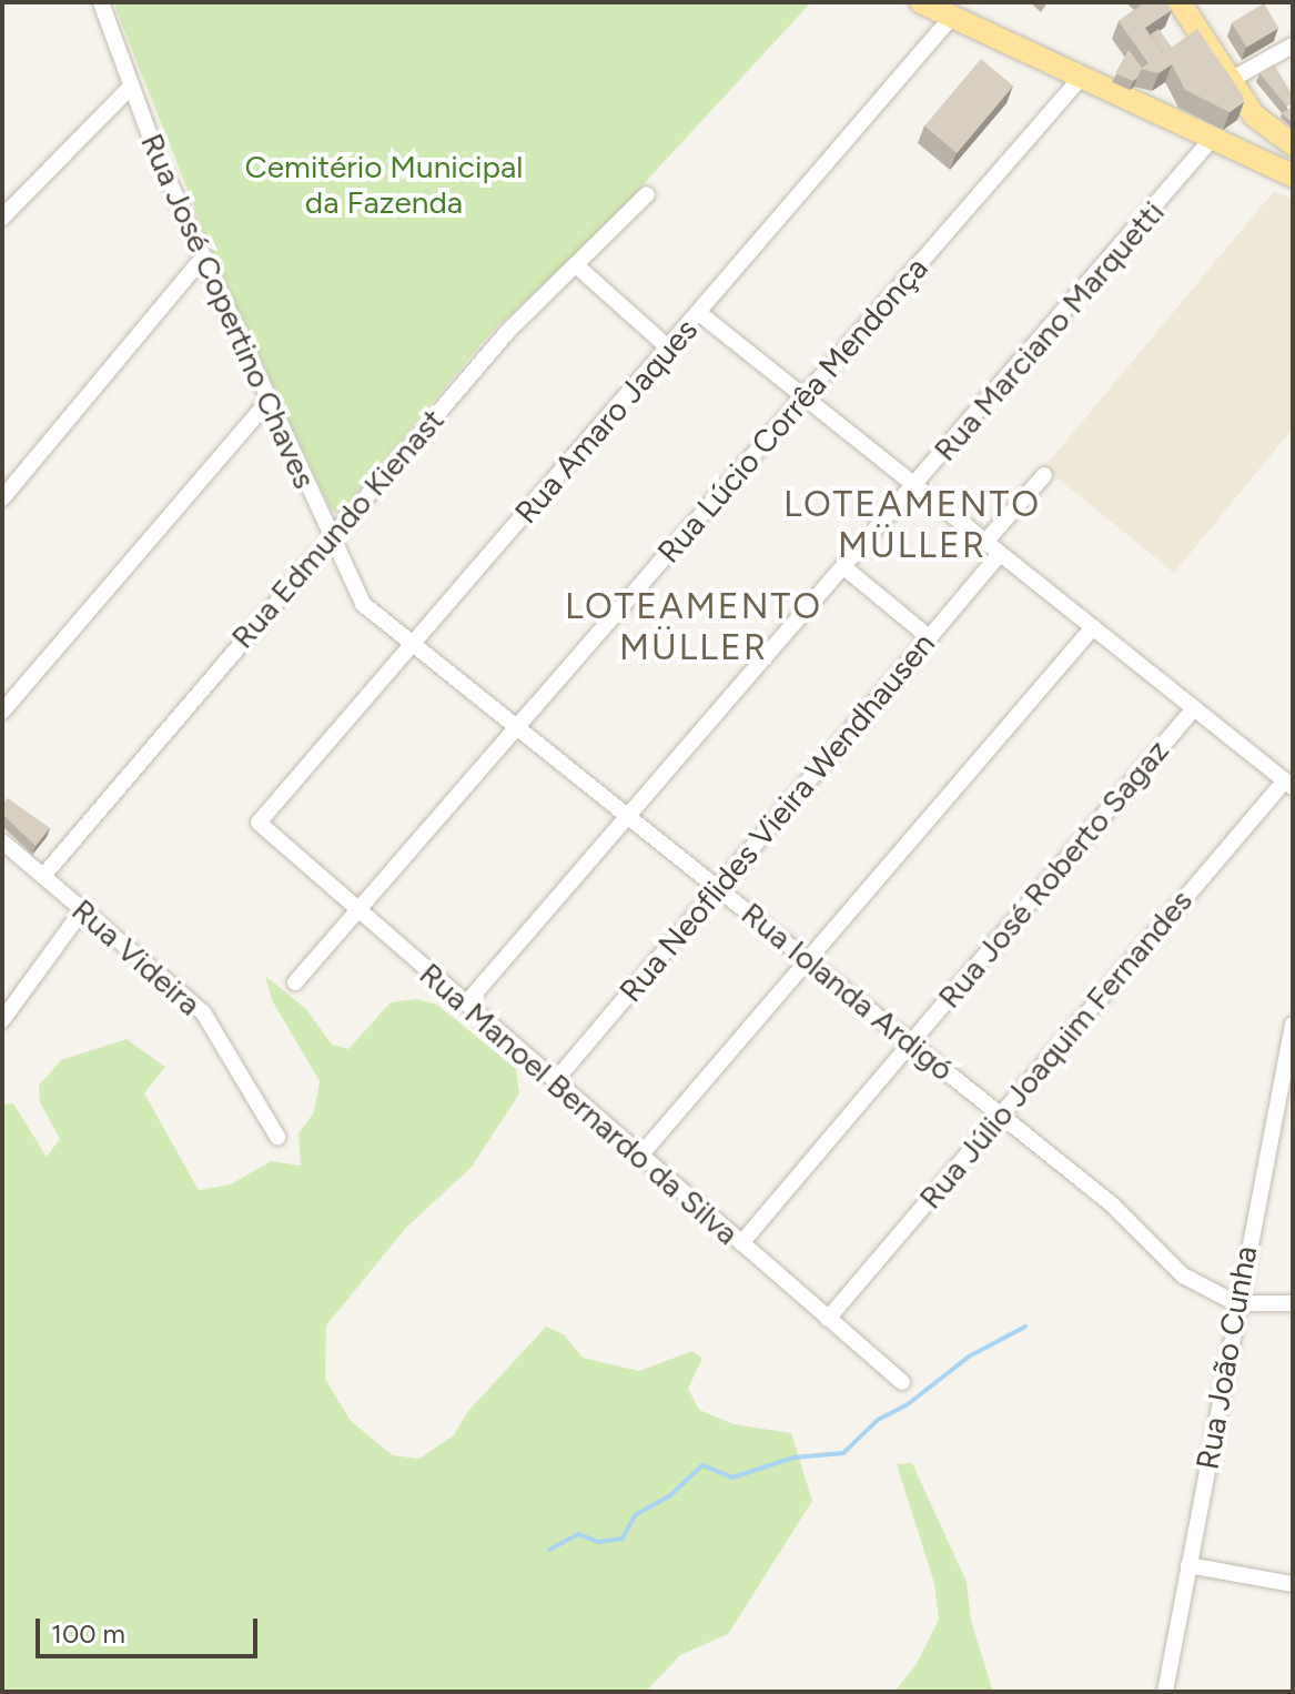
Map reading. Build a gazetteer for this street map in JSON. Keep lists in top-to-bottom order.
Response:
{
  "streets": {
    "street": [
      "Rua José Copertino Chaves",
      "Rua Marciano Marquetti",
      "Rua Lúcio Corrêa Mendonça",
      "Rua Amaro Jaques",
      "Rua Edmundo Kienast",
      "Rua Neoflides Vieira Wendhausen",
      "Rua José Roberto Sagaz",
      "Rua Videira",
      "Rua Iolanda Ardigó",
      "Rua Júlio Joaquim Fernandes",
      "Rua Manoel Bernardo da Silva",
      "Rua João Cunha"
    ]
  },
  "crossings": [
    ["Rua José Copertino Chaves", "Rua Amaro Jaques"],
    ["Rua José Copertino Chaves", "Rua Edmundo Kienast"],
    ["Rua José Copertino Chaves", "Rua Iolanda Ardigó"],
    ["Rua Marciano Marquetti", "Rua Iolanda Ardigó"],
    ["Rua Marciano Marquetti", "Rua Manoel Bernardo da Silva"],
    ["Rua Lúcio Corrêa Mendonça", "Rua Iolanda Ardigó"],
    ["Rua Lúcio Corrêa Mendonça", "Rua Manoel Bernardo da Silva"],
    ["Rua Amaro Jaques", "Rua Iolanda Ardigó"],
    ["Rua Amaro Jaques", "Rua Manoel Bernardo da Silva"],
    ["Rua Edmundo Kienast", "Rua Videira"],
    ["Rua Neoflides Vieira Wendhausen", "Rua Iolanda Ardigó"],
    ["Rua Neoflides Vieira Wendhausen", "Rua Manoel Bernardo da Silva"],
    ["Rua José Roberto Sagaz", "Rua Iolanda Ardigó"],
    ["Rua José Roberto Sagaz", "Rua Manoel Bernardo da Silva"],
    ["Rua Iolanda Ardigó", "Rua Júlio Joaquim Fernandes"],
    ["Rua Iolanda Ardigó", "Rua João Cunha"],
    ["Rua Júlio Joaquim Fernandes", "Rua Manoel Bernardo da Silva"]
  ],
  "districts": ["LOTEAMENTO MÜLLER", "LOTEAMENTO MÜLLER"],
  "parks": ["Cemitério Municipal da Fazenda"],
  "scale_bar": "100 m"
}
